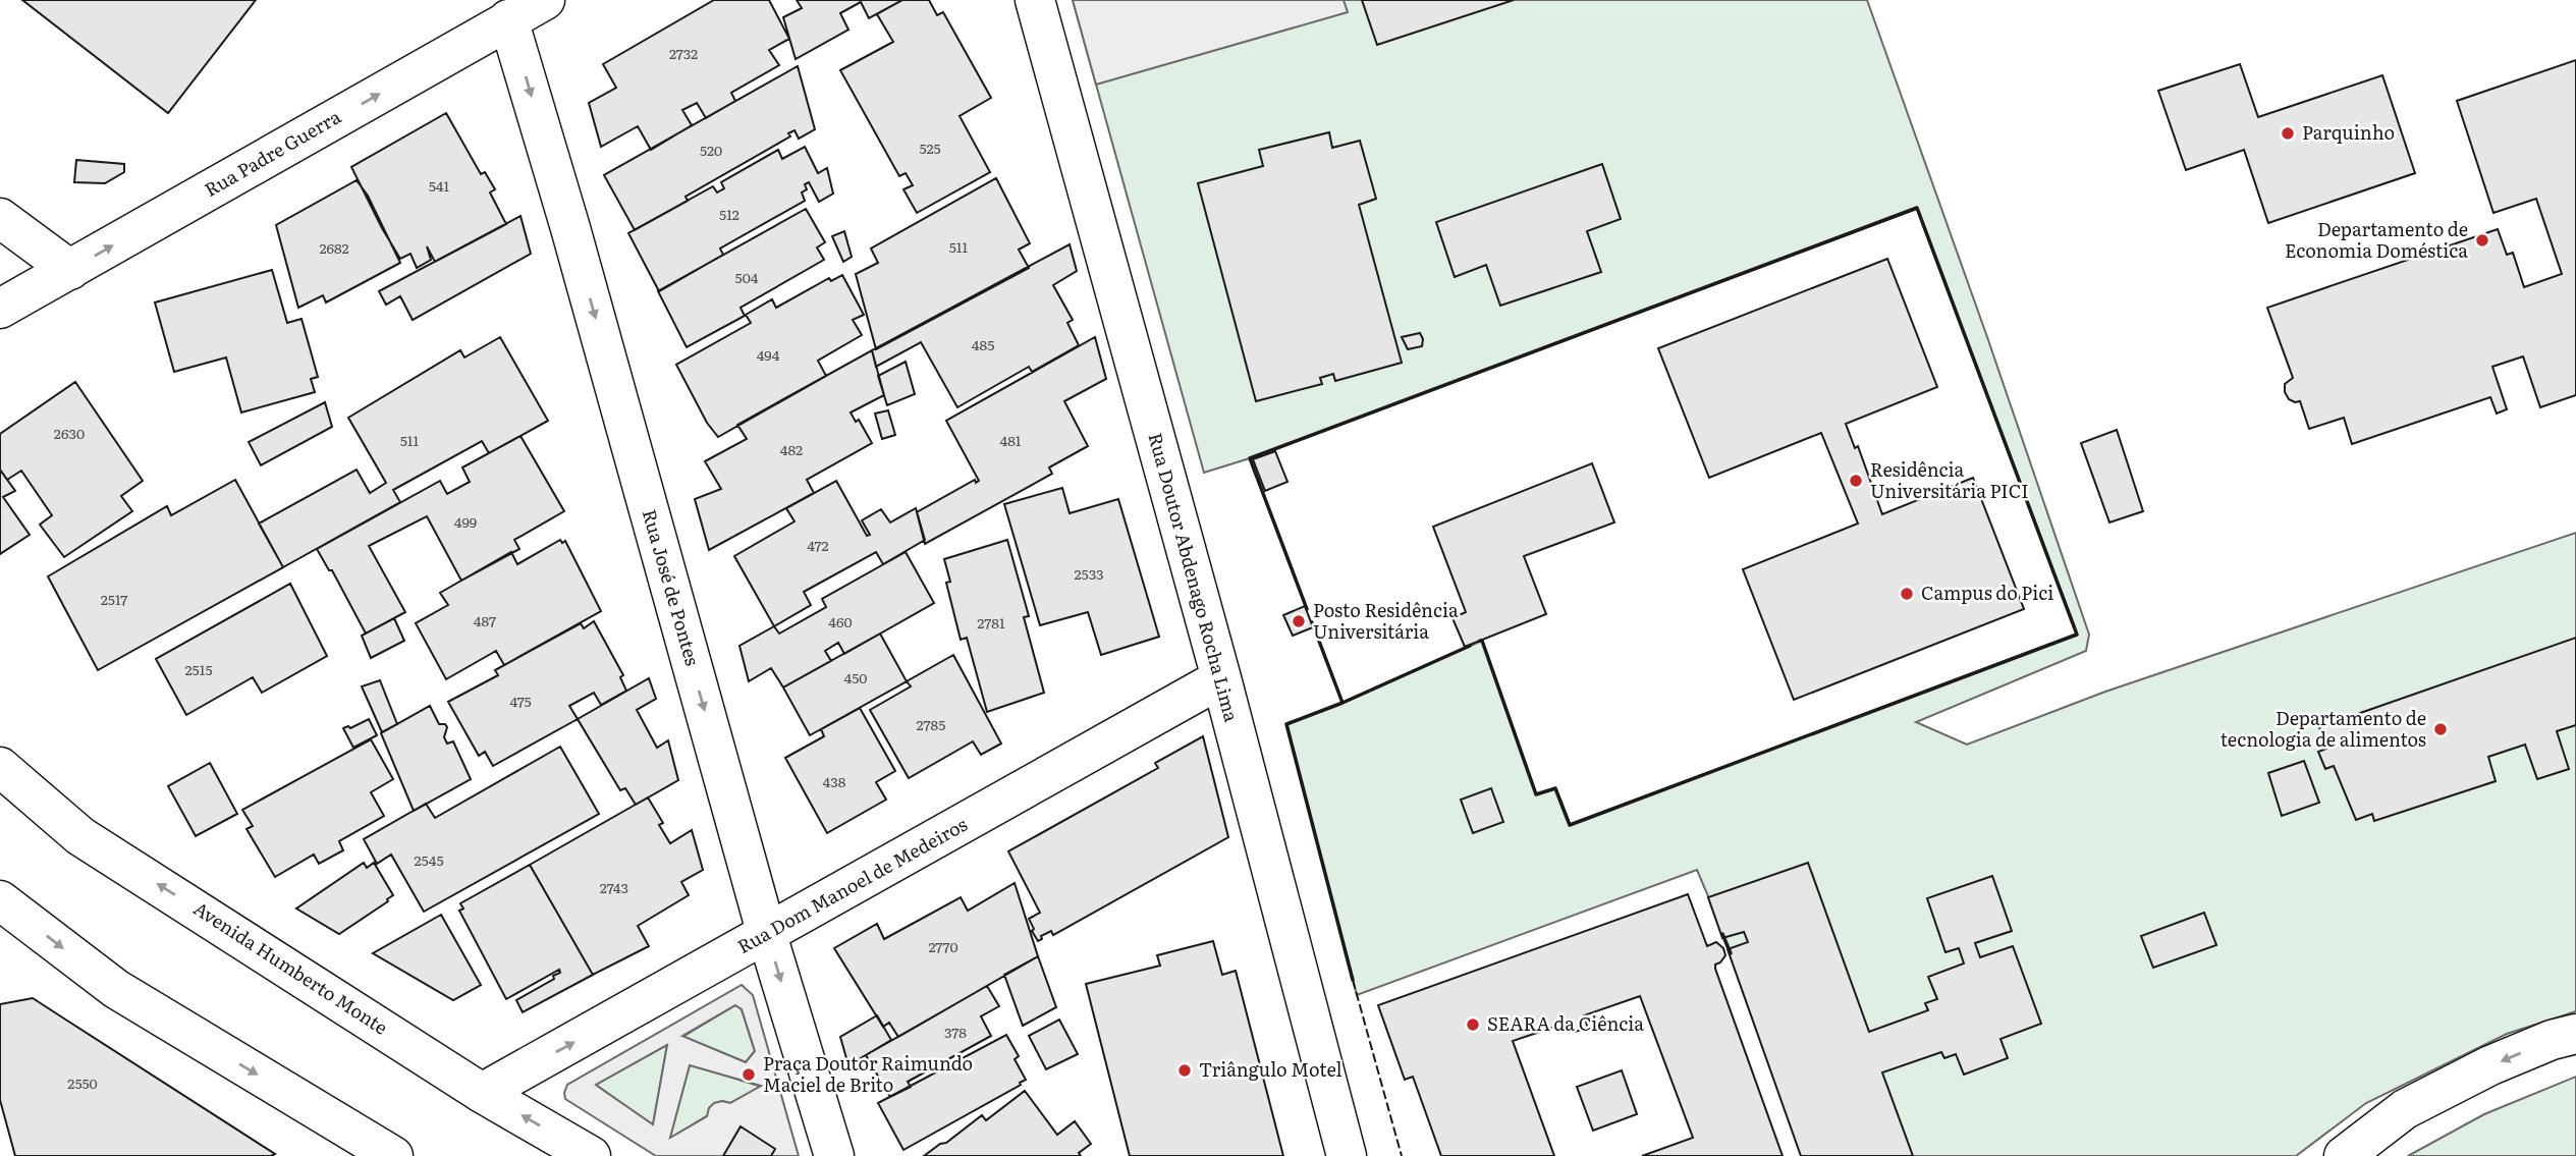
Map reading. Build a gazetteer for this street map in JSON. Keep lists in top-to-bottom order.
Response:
{
  "streets": {
    "street": [
      "Rua Padre Guerra",
      "Rua Doutor Abdenago Rocha Lima",
      "Rua José de Pontes",
      "Rua Dom Manoel de Medeiros",
      "Avenida Humberto Monte"
    ]
  },
  "crossings": [
    ["Rua Padre Guerra", "Rua José de Pontes"],
    ["Rua Doutor Abdenago Rocha Lima", "Rua Dom Manoel de Medeiros"],
    ["Rua José de Pontes", "Rua Dom Manoel de Medeiros"],
    ["Rua Dom Manoel de Medeiros", "Avenida Humberto Monte"]
  ],
  "one_way": ["Rua Padre Guerra", "Rua José de Pontes", "Rua Dom Manoel de Medeiros"],
  "places": [
    "Parquinho",
    "Departamento de Economia Doméstica",
    "Residência Universitária PICI",
    "Campus do Pici",
    "Posto Residência Universitária",
    "Departamento de tecnologia de alimentos",
    "SEARA da Ciência",
    "Triângulo Motel",
    "Praça Doutor Raimundo Maciel de Brito"
  ],
  "house_numbers": [
    "2732",
    "525",
    "520",
    "541",
    "512",
    "511",
    "2682",
    "504",
    "485",
    "494",
    "2630",
    "511",
    "481",
    "482",
    "499",
    "472",
    "2533",
    "2517",
    "487",
    "460",
    "2781",
    "2515",
    "450",
    "475",
    "2785",
    "438",
    "2545",
    "2743",
    "2770",
    "378",
    "2550"
  ]
}
